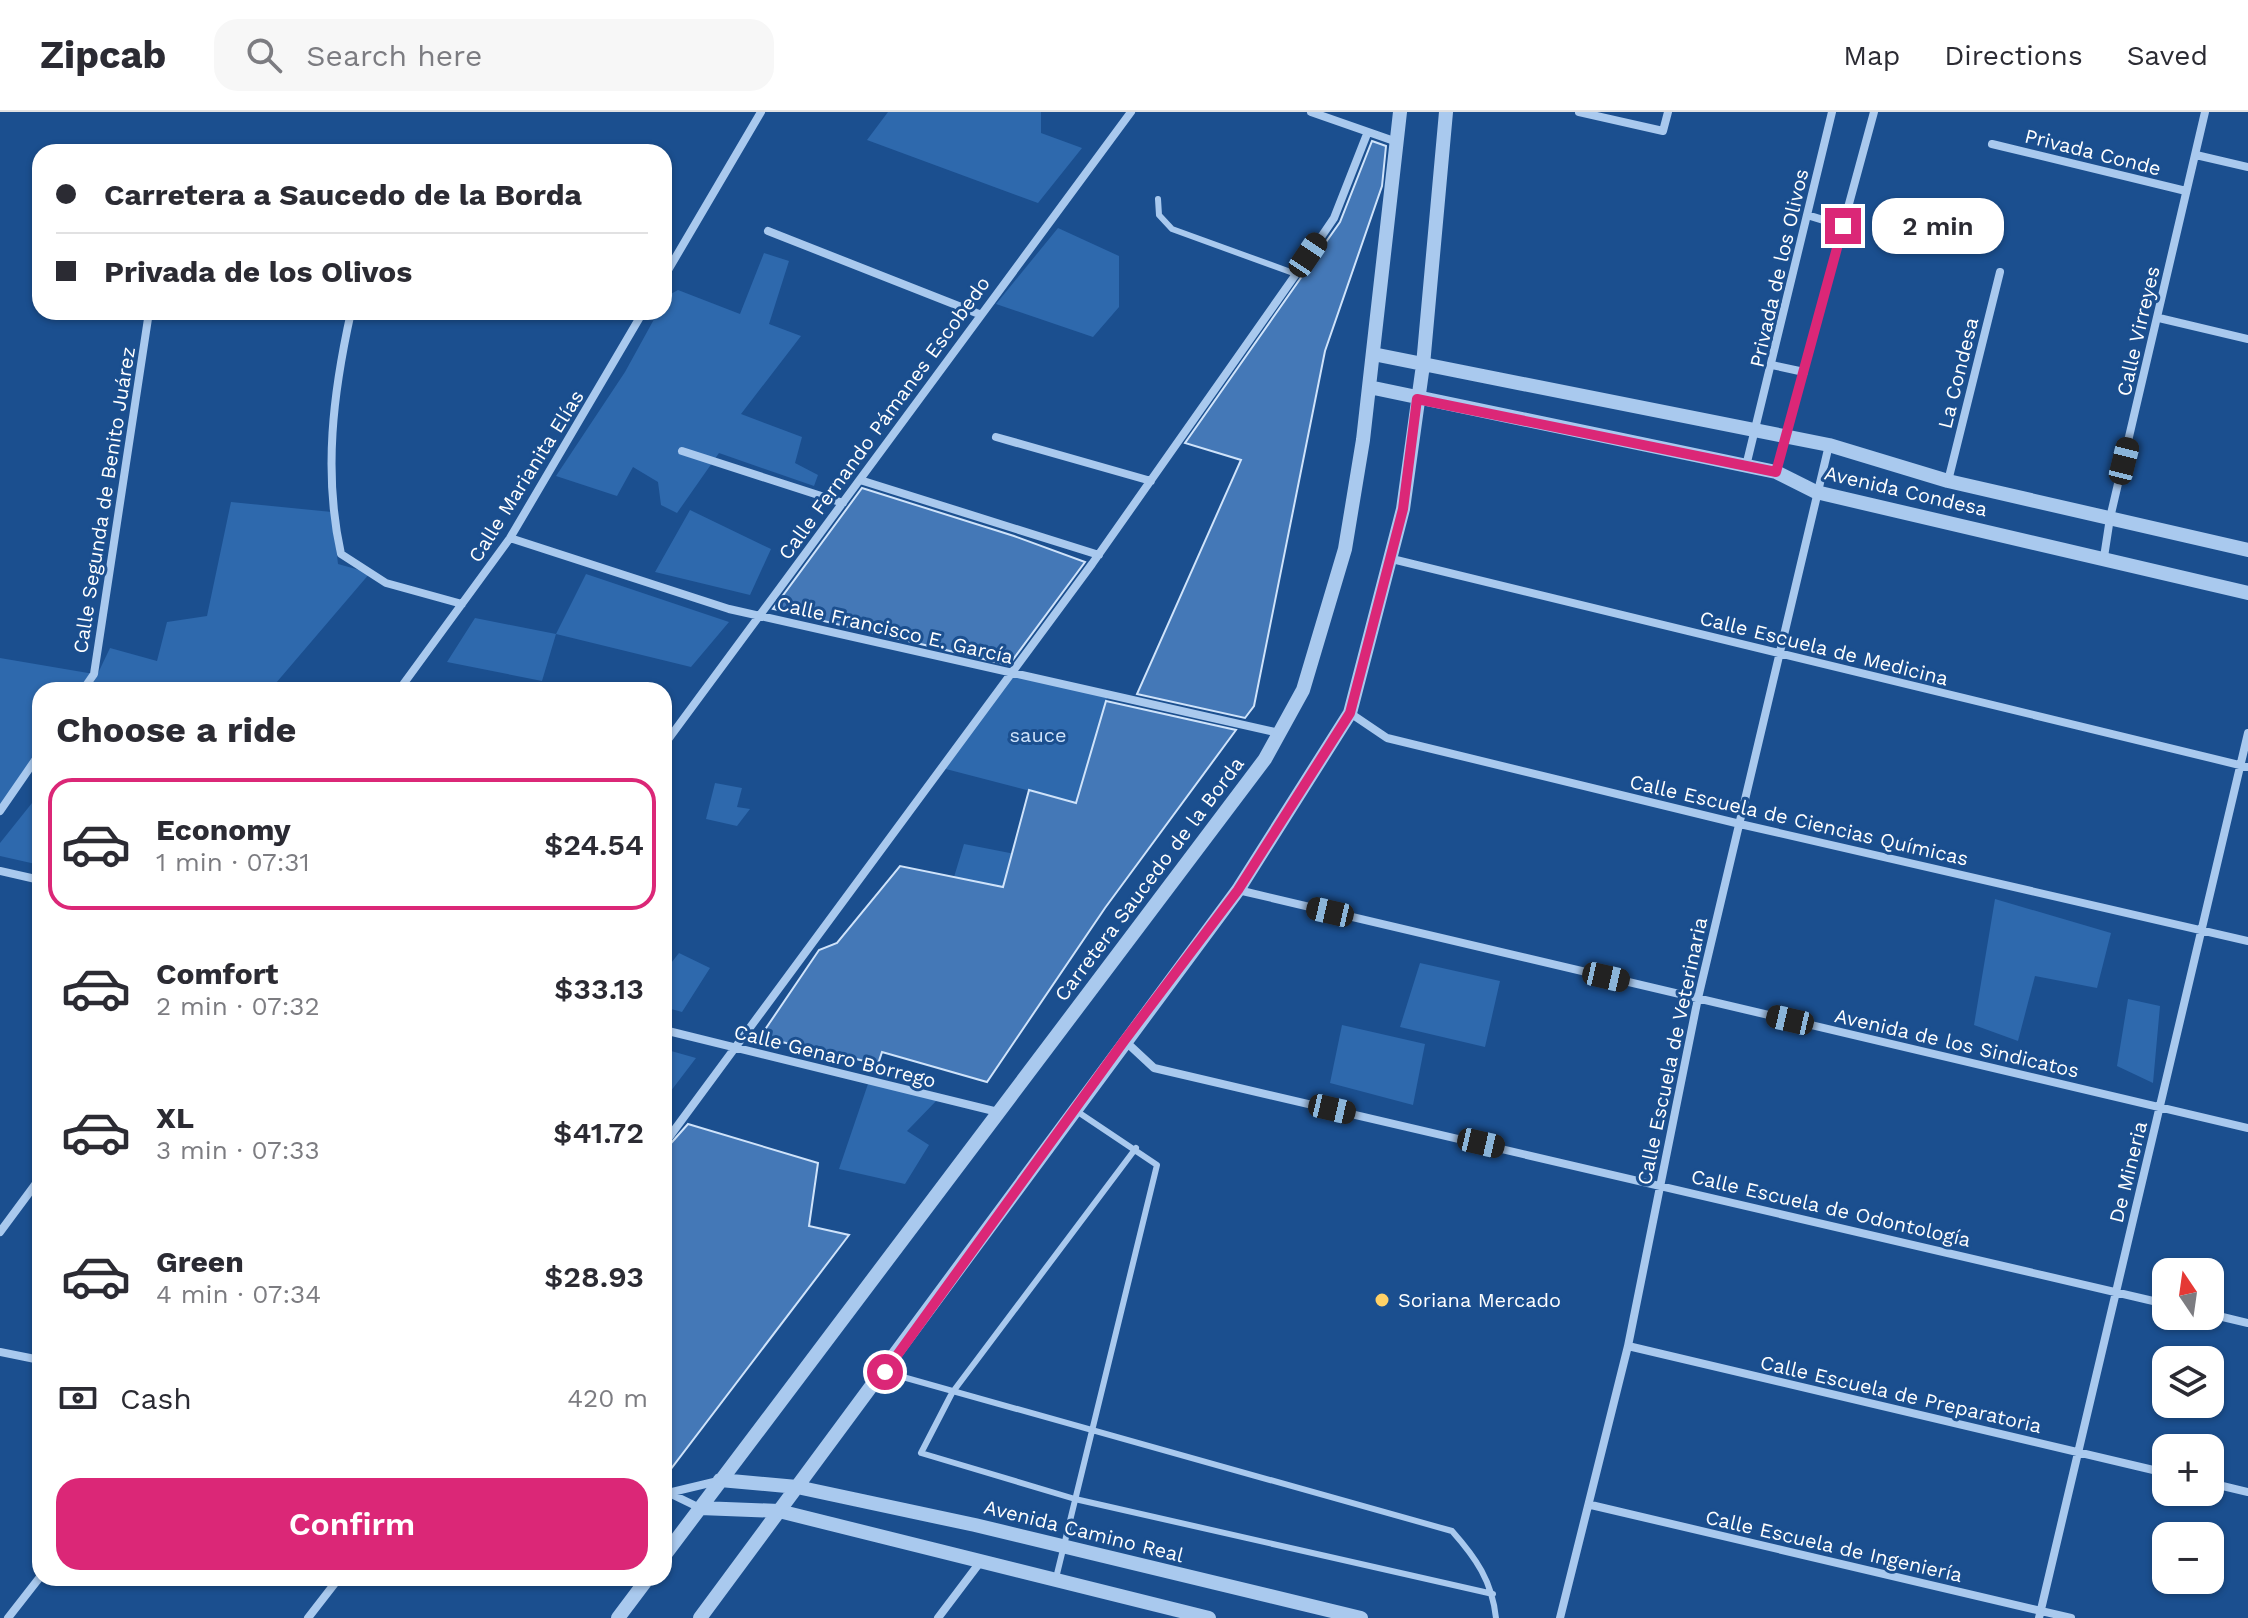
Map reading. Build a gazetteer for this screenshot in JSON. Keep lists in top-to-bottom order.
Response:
{
  "streets": {
    "street": [
      "Privada Conde",
      "Privada de los Olivos",
      "Calle Virreyes",
      "La Condesa",
      "Calle Fernando Pámanes Escobedo",
      "Calle Marianita Elías",
      "Avenida Condesa",
      "Calle Segunda de Benito Juárez",
      "Calle Francisco E. García",
      "Calle Escuela de Medicina",
      "Calle Escuela de Ciencias Químicas",
      "Carretera Saucedo de la Borda",
      "Avenida de los Sindicatos",
      "Calle Escuela de Veterinaria",
      "Calle Genaro Borrego",
      "De Mineria",
      "Calle Escuela de Odontología",
      "Calle Escuela de Preparatoria",
      "Avenida Camino Real",
      "Calle Escuela de Ingeniería"
    ]
  },
  "crossings": [
    ["Privada Conde", "Calle Virreyes"],
    ["Privada de los Olivos", "Avenida Condesa"],
    ["Calle Virreyes", "Avenida Condesa"],
    ["La Condesa", "Avenida Condesa"],
    ["Calle Fernando Pámanes Escobedo", "Calle Francisco E. García"],
    ["Calle Marianita Elías", "Calle Francisco E. García"],
    ["Avenida Condesa", "Carretera Saucedo de la Borda"],
    ["Avenida Condesa", "Calle Escuela de Veterinaria"],
    ["Calle Francisco E. García", "Carretera Saucedo de la Borda"],
    ["Calle Escuela de Medicina", "Calle Escuela de Veterinaria"],
    ["Calle Escuela de Medicina", "De Mineria"],
    ["Calle Escuela de Ciencias Químicas", "Calle Escuela de Veterinaria"],
    ["Calle Escuela de Ciencias Químicas", "De Mineria"],
    ["Carretera Saucedo de la Borda", "Calle Genaro Borrego"],
    ["Carretera Saucedo de la Borda", "Avenida Camino Real"],
    ["Avenida de los Sindicatos", "Calle Escuela de Veterinaria"],
    ["Avenida de los Sindicatos", "De Mineria"],
    ["Calle Escuela de Veterinaria", "Calle Escuela de Odontología"],
    ["Calle Escuela de Veterinaria", "Calle Escuela de Preparatoria"],
    ["Calle Escuela de Veterinaria", "Calle Escuela de Ingeniería"],
    ["De Mineria", "Calle Escuela de Odontología"],
    ["De Mineria", "Calle Escuela de Preparatoria"],
    ["De Mineria", "Calle Escuela de Ingeniería"]
  ],
  "parks": ["sauce"],
  "places": ["Soriana Mercado"],
  "north": "top",
  "page": {
    "header": "Zipcab",
    "search": "Search here",
    "nav": ["Map", "Directions", "Saved"],
    "banner": ["Carretera a Saucedo de la Borda", "Privada de los Olivos"],
    "bubble": "2 min",
    "heading": "Choose a ride",
    "list": [
      {
        "name": "Economy",
        "note": "1 min · 07:31",
        "value": "$24.54"
      },
      {
        "name": "Comfort",
        "note": "2 min · 07:32",
        "value": "$33.13"
      },
      {
        "name": "XL",
        "note": "3 min · 07:33",
        "value": "$41.72"
      },
      {
        "name": "Green",
        "note": "4 min · 07:34",
        "value": "$28.93"
      }
    ],
    "map_buttons": ["+", "−"],
    "pay": ["Cash", "420 m"],
    "buttons": "Confirm"
  }
}
